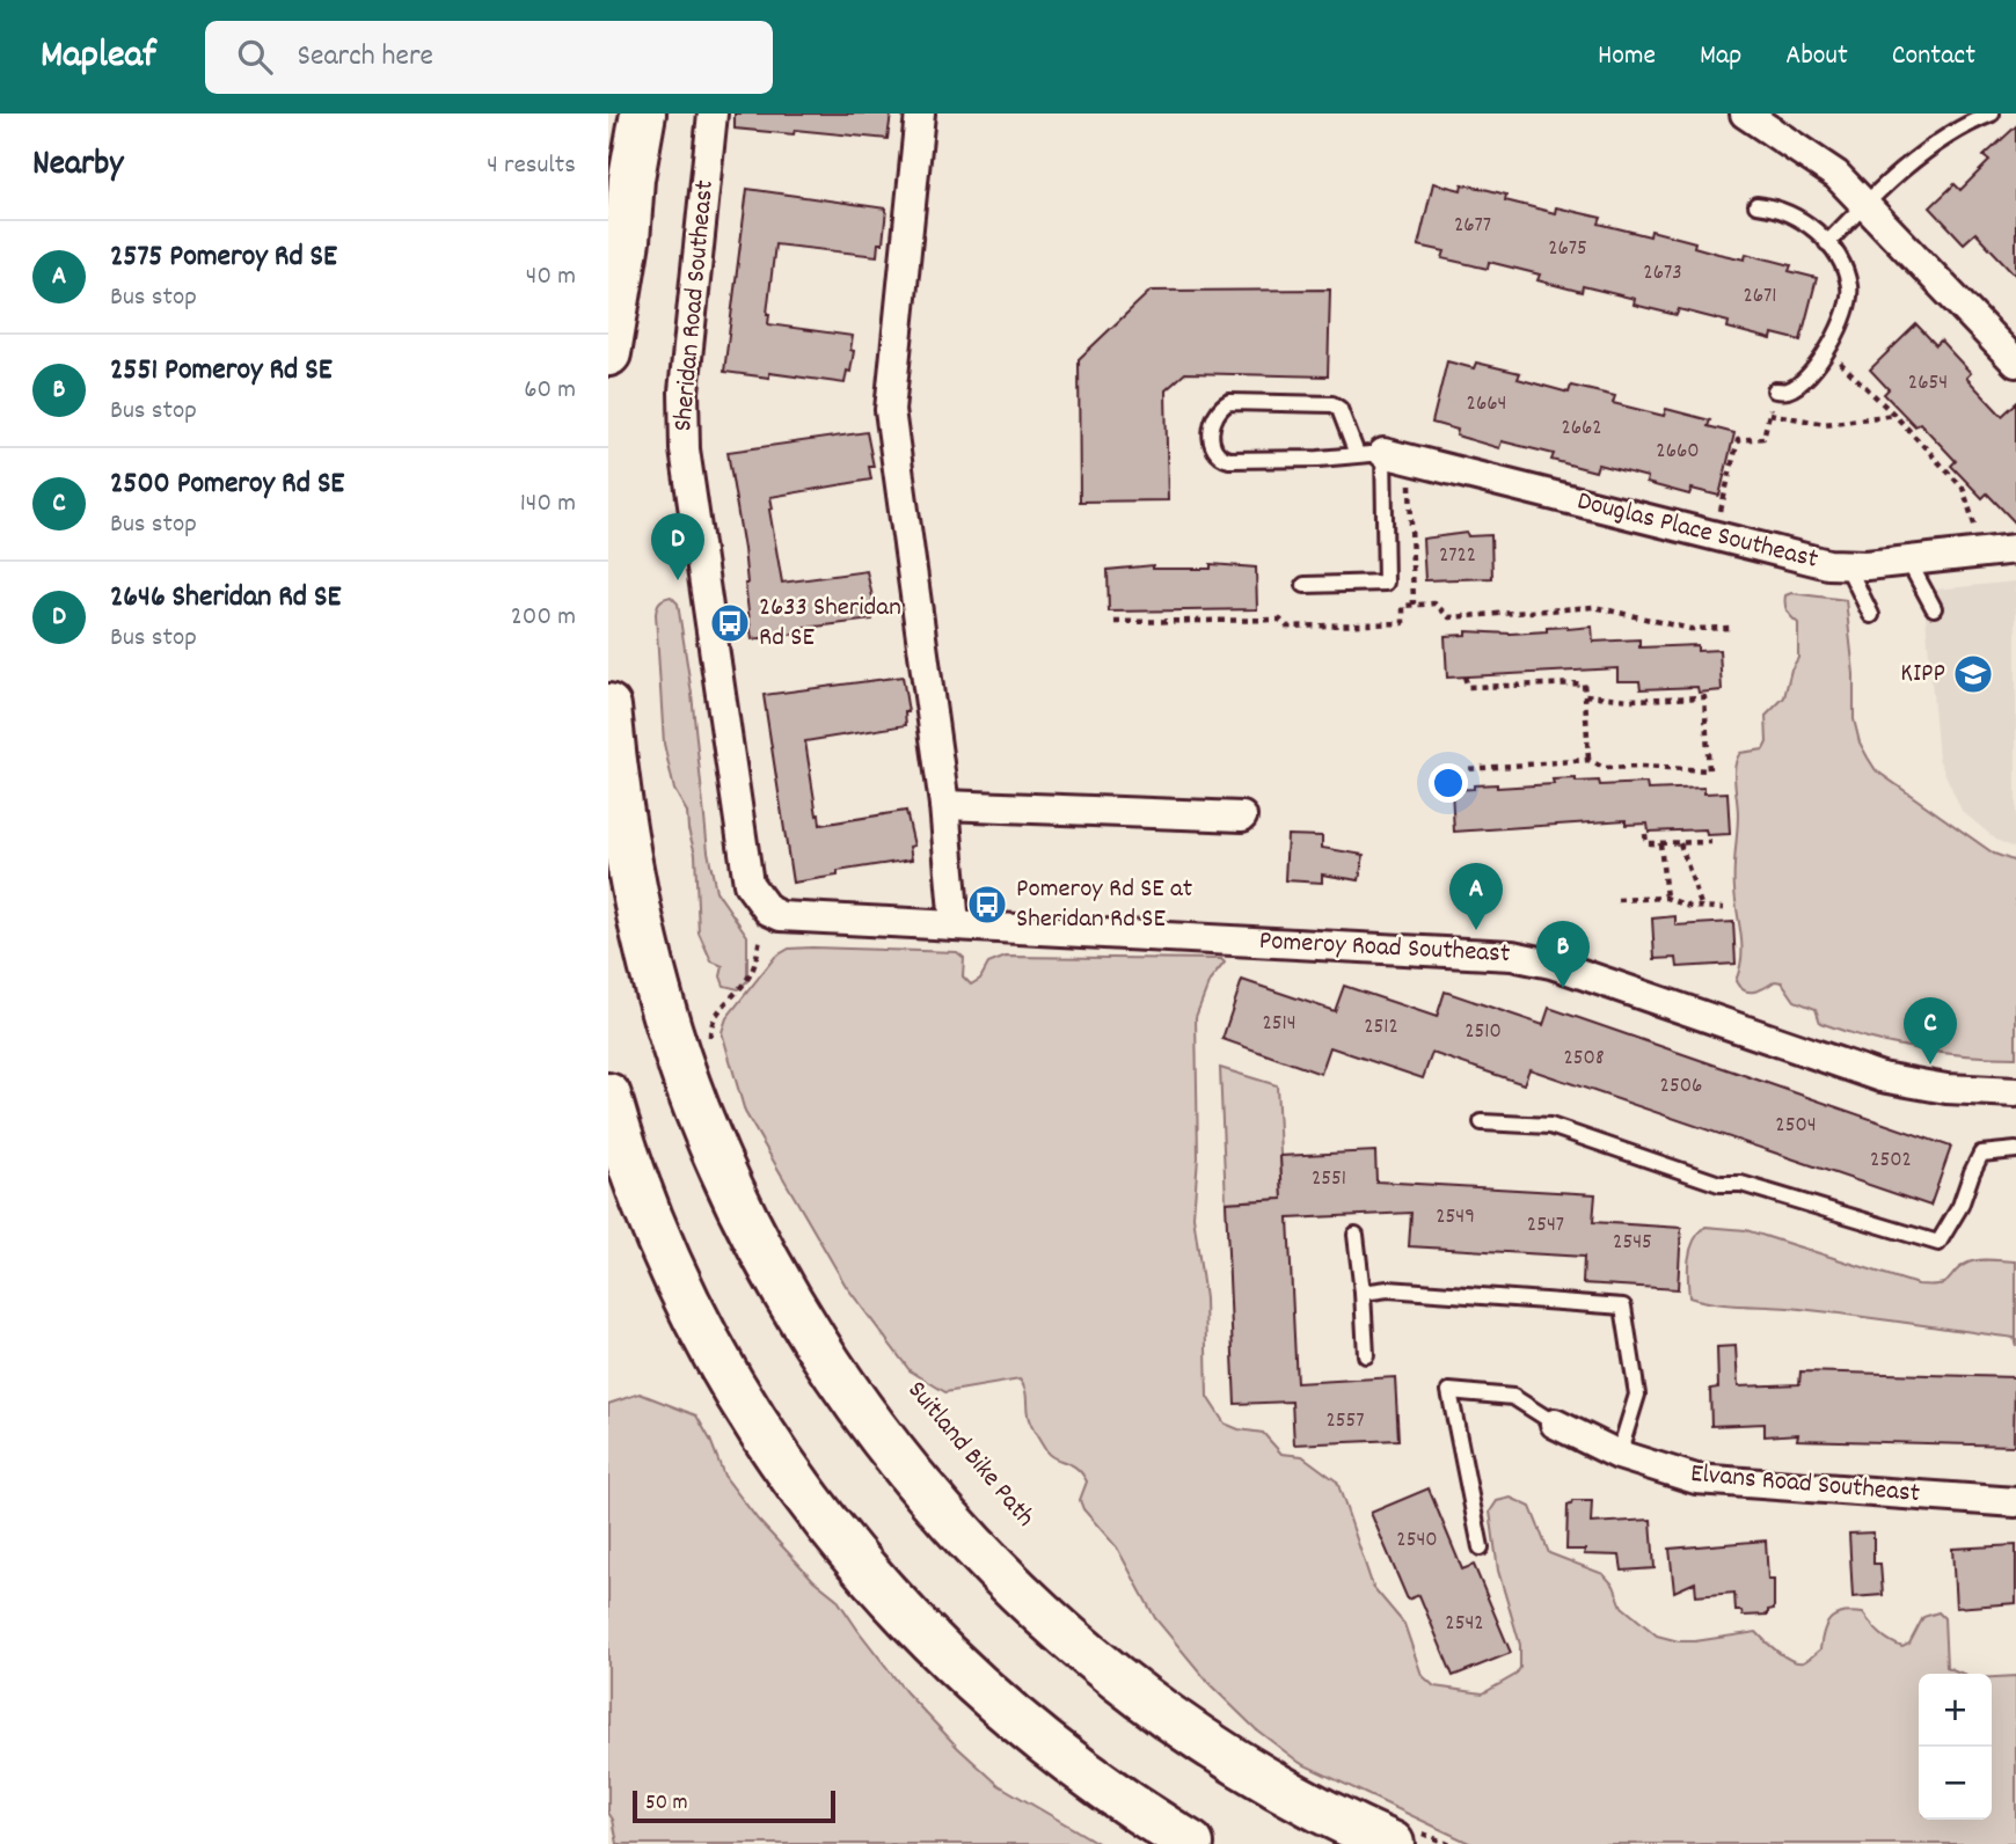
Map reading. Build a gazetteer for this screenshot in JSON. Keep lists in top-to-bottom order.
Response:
{
  "streets": {
    "street": [
      "Sheridan Road Southeast",
      "Douglas Place Southeast",
      "Pomeroy Road Southeast",
      "Elvans Road Southeast"
    ]
  },
  "crossings": [
    ["Sheridan Road Southeast", "Pomeroy Road Southeast"]
  ],
  "places": {
    "bus stop": ["2633 Sheridan Rd SE", "Pomeroy Rd SE at Sheridan Rd SE"],
    "school or university": ["KIPP"]
  },
  "house_numbers": [
    "2677",
    "2675",
    "2673",
    "2671",
    "2654",
    "2664",
    "2662",
    "2660",
    "2722",
    "2514",
    "2512",
    "2510",
    "2508",
    "2506",
    "2504",
    "2502",
    "2551",
    "2549",
    "2547",
    "2545",
    "2557",
    "2540",
    "2542"
  ],
  "scale_bar": "50 m",
  "page": {
    "header": "Mapleaf",
    "search": "Search here",
    "nav": [
      "Home",
      "Map",
      "About",
      "Contact"
    ],
    "heading": ["Nearby", "4 results"],
    "list": [
      {
        "mark": "A",
        "name": "2575 Pomeroy Rd SE",
        "note": "Bus stop",
        "value": "40 m"
      },
      {
        "mark": "B",
        "name": "2551 Pomeroy Rd SE",
        "note": "Bus stop",
        "value": "60 m"
      },
      {
        "mark": "C",
        "name": "2500 Pomeroy Rd SE",
        "note": "Bus stop",
        "value": "140 m"
      },
      {
        "mark": "D",
        "name": "2646 Sheridan Rd SE",
        "note": "Bus stop",
        "value": "200 m"
      }
    ],
    "pins": [
      "D",
      "A",
      "B",
      "C"
    ],
    "map_buttons": ["+", "−"],
    "scale": "50 m"
  }
}
